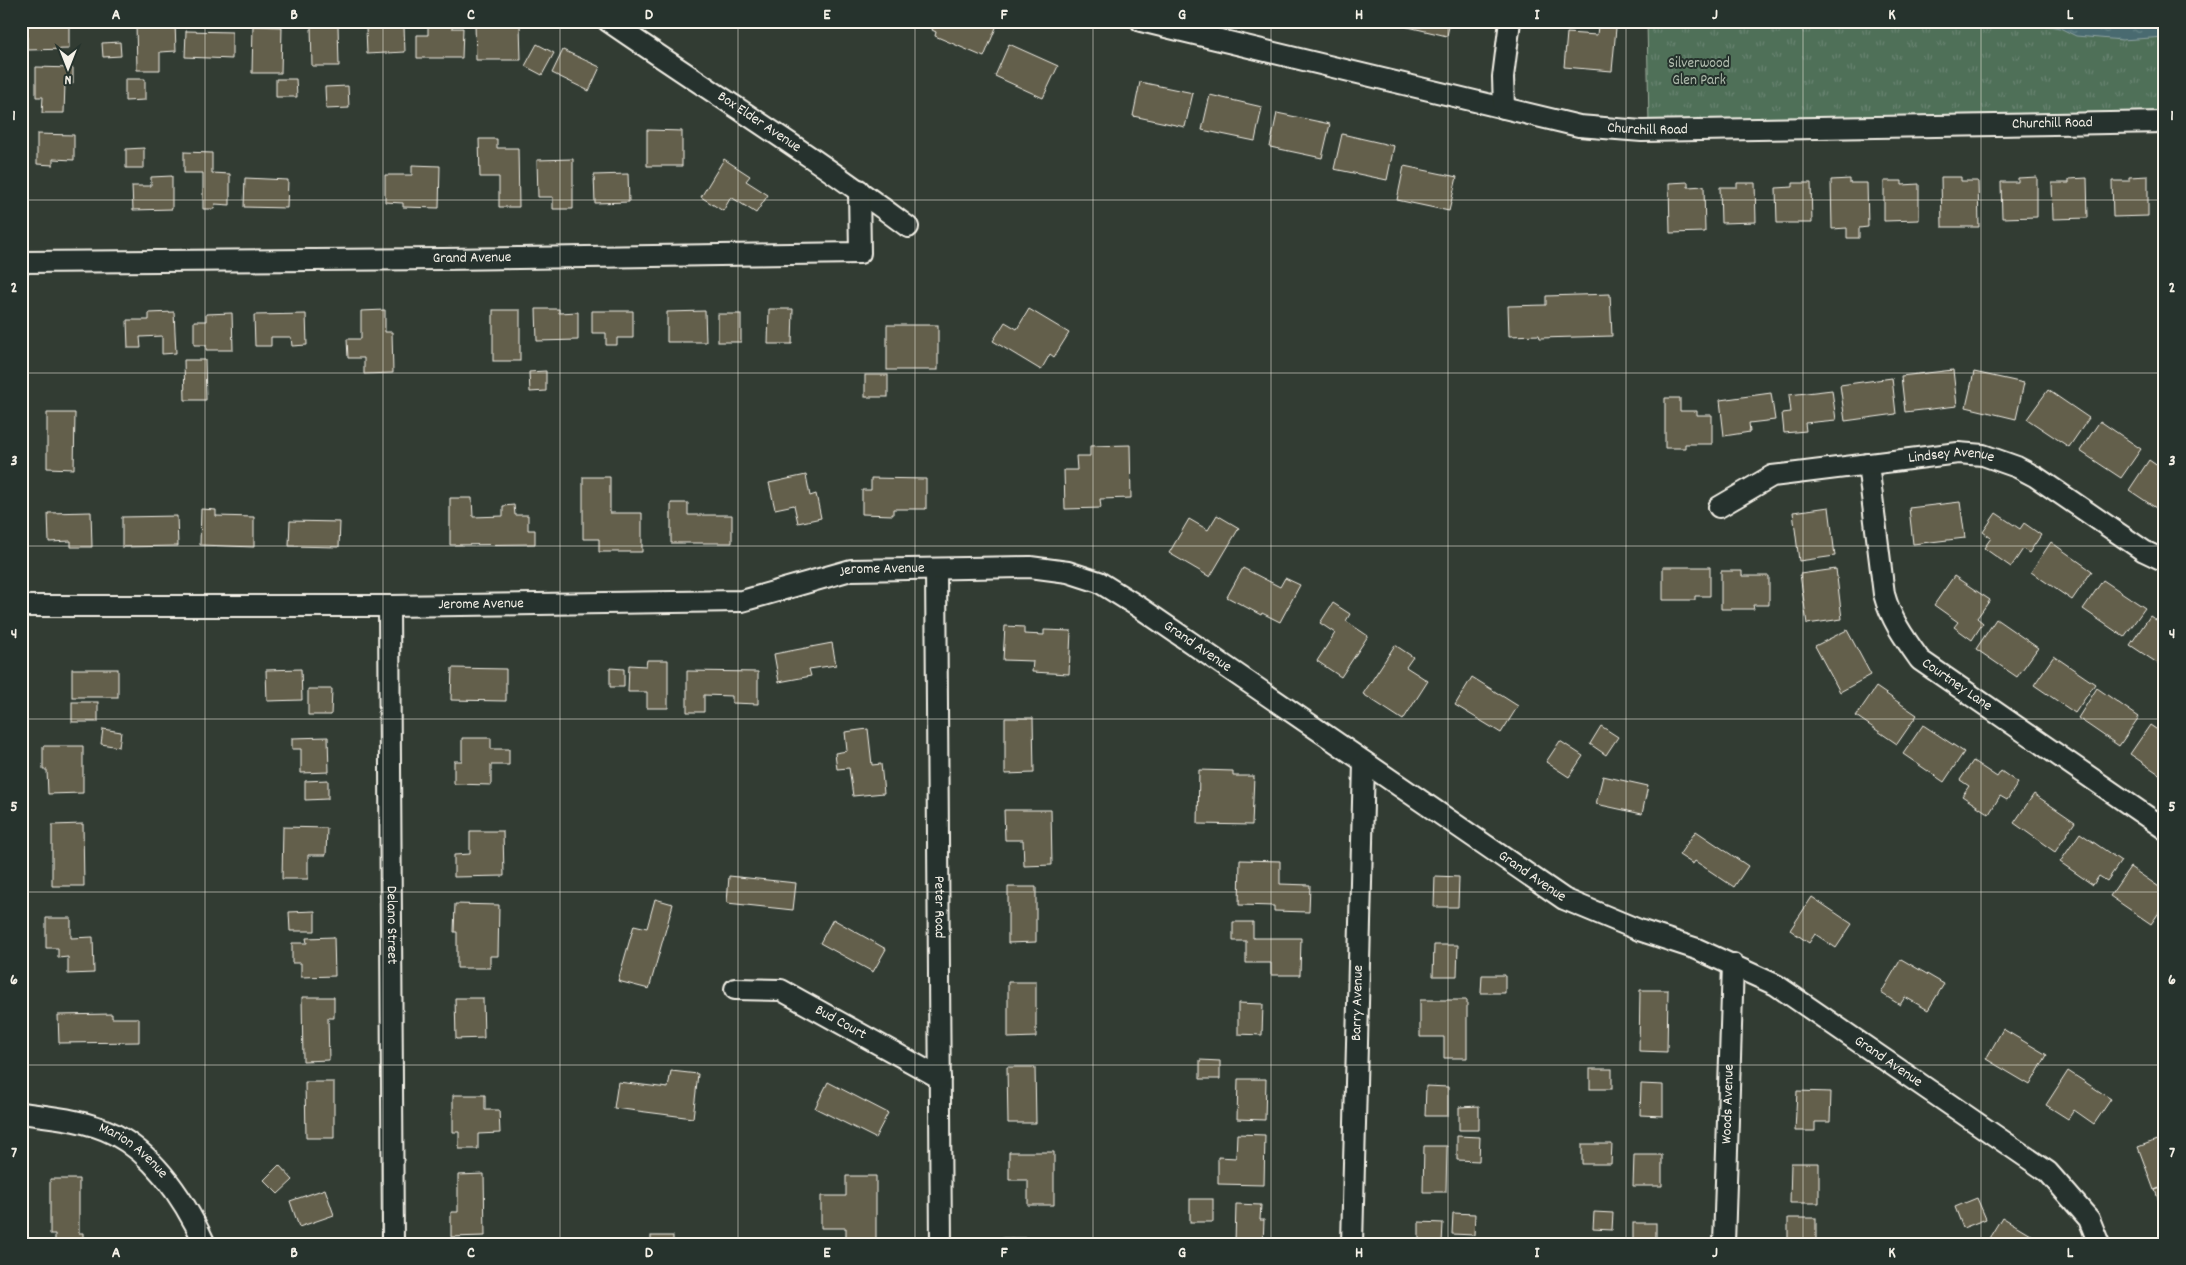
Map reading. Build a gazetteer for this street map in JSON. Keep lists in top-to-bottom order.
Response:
{
  "streets": {
    "street": [
      "Box Elder Avenue",
      "Churchill Road",
      "Grand Avenue",
      "Lindsey Avenue",
      "Jerome Avenue",
      "Courtney Lane",
      "Peter Road",
      "Delano Street",
      "Barry Avenue",
      "Bud Court",
      "Woods Avenue",
      "Marion Avenue"
    ]
  },
  "crossings": [
    ["Box Elder Avenue", "Grand Avenue"],
    ["Grand Avenue", "Jerome Avenue"],
    ["Grand Avenue", "Peter Road"],
    ["Grand Avenue", "Barry Avenue"],
    ["Grand Avenue", "Woods Avenue"],
    ["Lindsey Avenue", "Courtney Lane"],
    ["Jerome Avenue", "Peter Road"],
    ["Jerome Avenue", "Delano Street"],
    ["Peter Road", "Bud Court"]
  ],
  "parks": ["Silverwood Glen Park"],
  "north": "bottom",
  "grid": {
    "columns": [
      "A",
      "B",
      "C",
      "D",
      "E",
      "F",
      "G",
      "H",
      "I",
      "J",
      "K",
      "L"
    ],
    "rows": [
      "1",
      "2",
      "3",
      "4",
      "5",
      "6",
      "7"
    ]
  }
}
